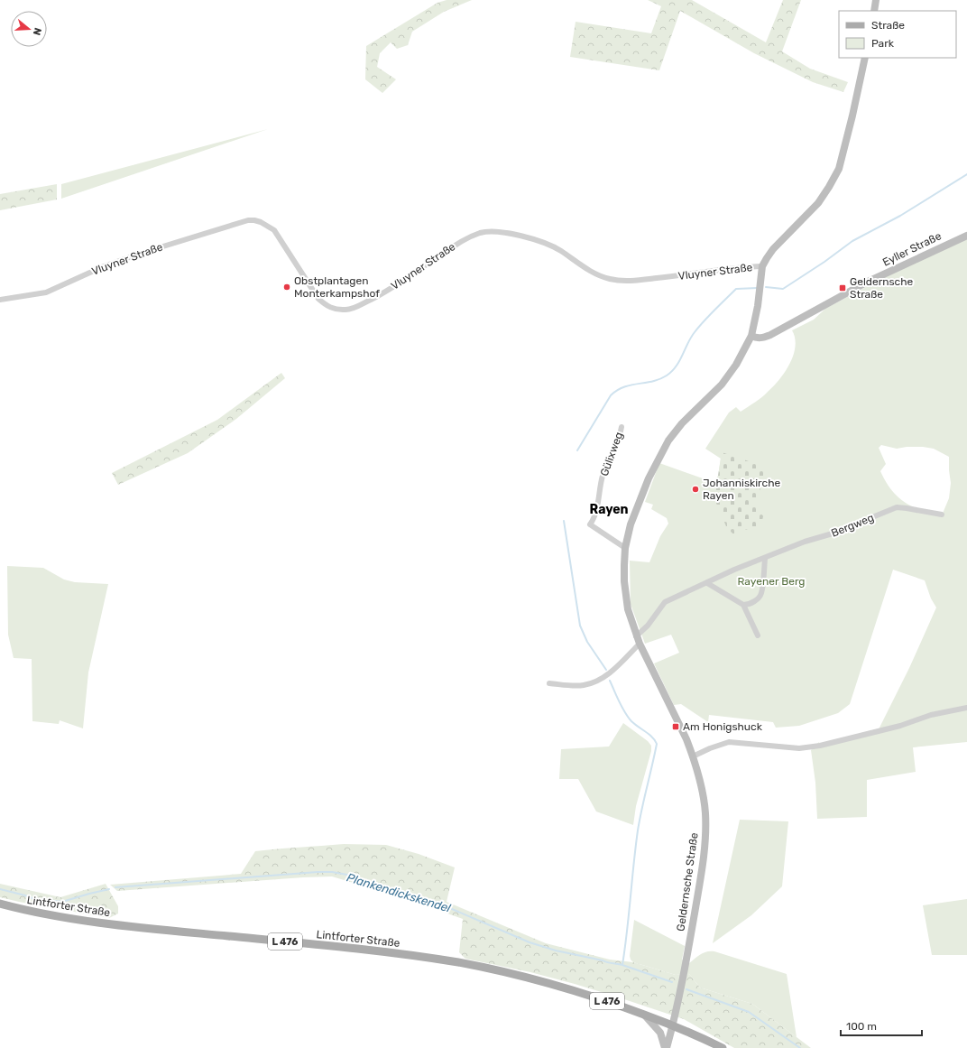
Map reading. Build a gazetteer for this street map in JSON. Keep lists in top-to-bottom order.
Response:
{
  "streets": {
    "main road": [
      "Eyller Straße",
      "Geldernsche Straße",
      "Lintforter Straße",
      "L 476"
    ],
    "street": ["Vluyner Straße", "Gülixweg", "Bergweg"]
  },
  "crossings": [
    ["Eyller Straße", "Geldernsche Straße"],
    ["Vluyner Straße", "Geldernsche Straße"],
    ["Gülixweg", "Geldernsche Straße"],
    ["Bergweg", "Geldernsche Straße"],
    ["Geldernsche Straße", "Lintforter Straße"]
  ],
  "districts": ["Rayen"],
  "water": ["Plankendickskendel"],
  "parks": ["Rayener Berg"],
  "places": {
    "other": ["Obstplantagen Monterkampshof", "Johanniskirche Rayen"],
    "transit": ["Geldernsche Straße", "Am Honigshuck"]
  },
  "legend": ["Straße", "Park"],
  "scale_bar": "100 m",
  "north": "right"
}
